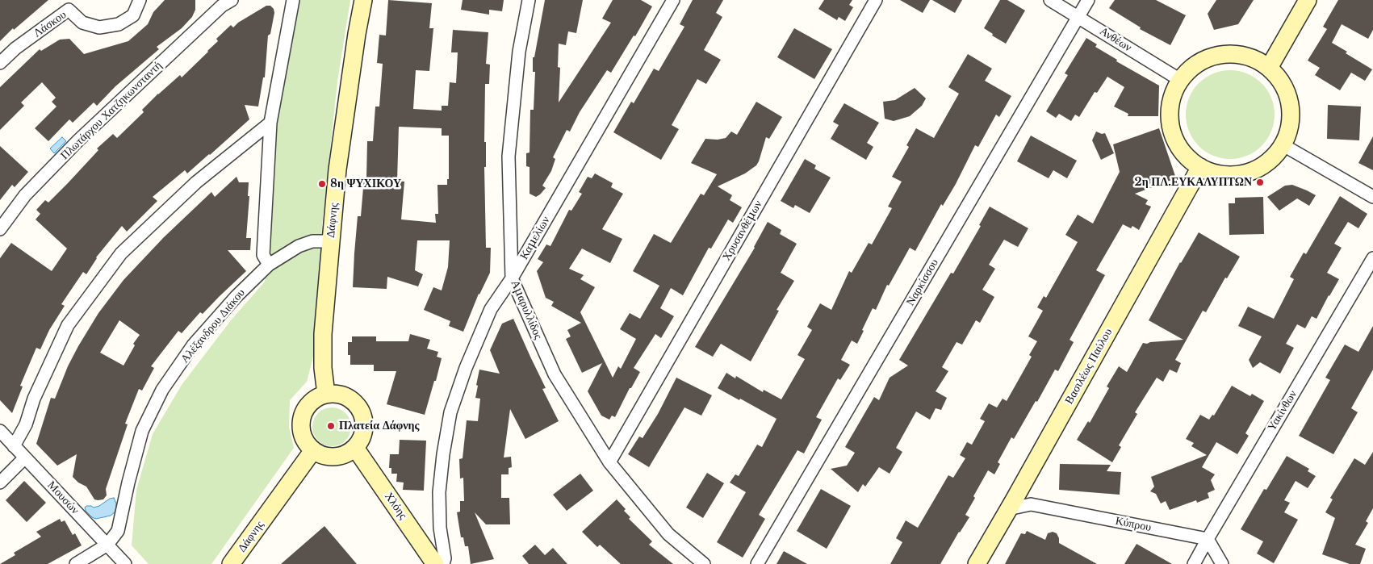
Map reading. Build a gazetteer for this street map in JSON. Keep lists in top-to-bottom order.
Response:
{
  "streets": {
    "street": [
      "Λάσκου",
      "Ανθέων",
      "Πλωτάρχου Χατζηκωνσταντή",
      "Δάφνης",
      "Χρυσανθέμων",
      "Καμελίων",
      "Ναρκίσσου",
      "Αμαρυλλίδος",
      "Αλέξανδρου Διάκου",
      "Βασιλέως Παύλου",
      "Υακίνθων",
      "Μουσών",
      "Χλόης",
      "Κύπρου"
    ]
  },
  "crossings": [
    ["Ανθέων", "Ναρκίσσου"],
    ["Ανθέων", "Βασιλέως Παύλου"],
    ["Δάφνης", "Αλέξανδρου Διάκου"],
    ["Δάφνης", "Χλόης"],
    ["Χρυσανθέμων", "Αμαρυλλίδος"],
    ["Καμελίων", "Αμαρυλλίδος"],
    ["Αλέξανδρου Διάκου", "Μουσών"],
    ["Βασιλέως Παύλου", "Κύπρου"],
    ["Υακίνθων", "Κύπρου"]
  ],
  "places": ["2η ΠΛ.ΕΥΚΑΛΥΠΤΩΝ", "8η ΨΥΧΙΚΟΥ", "Πλατεία Δάφνης"]
}
